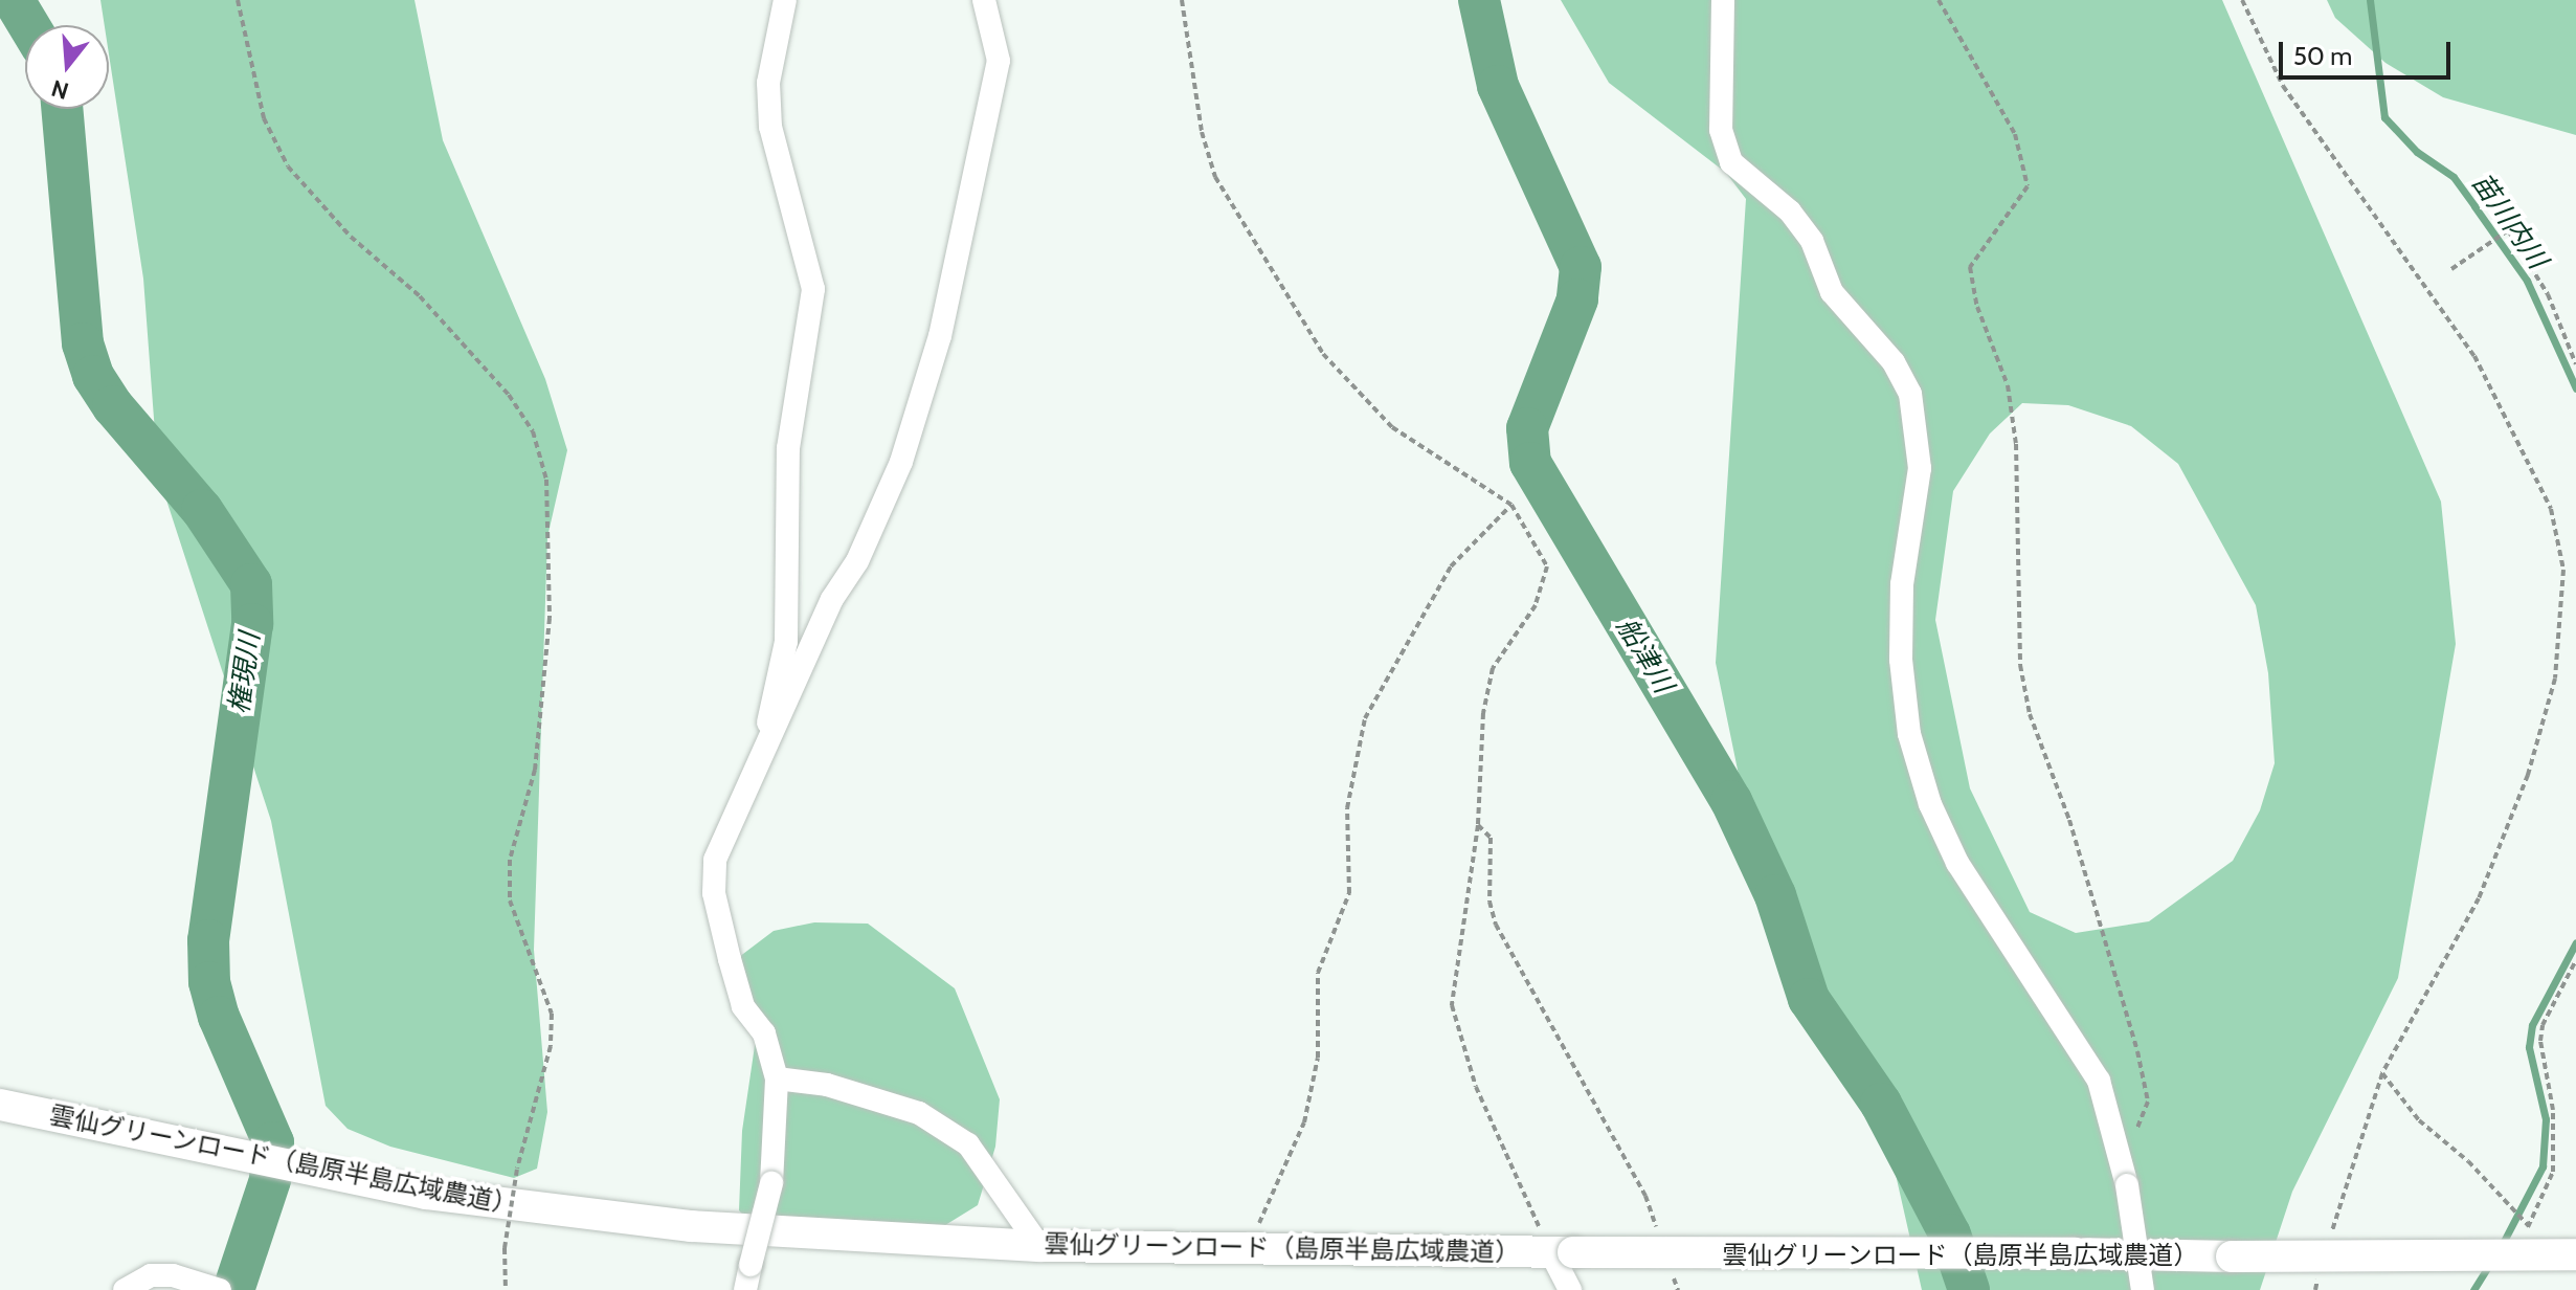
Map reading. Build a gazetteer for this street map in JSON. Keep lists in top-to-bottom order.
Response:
{
  "streets": {
    "street": ["雲仙グリーンロード（島原半島広域農道）"]
  },
  "water": ["苗川内川", "船津川", "権現川"],
  "scale_bar": "50 m",
  "north": "bottom"
}
